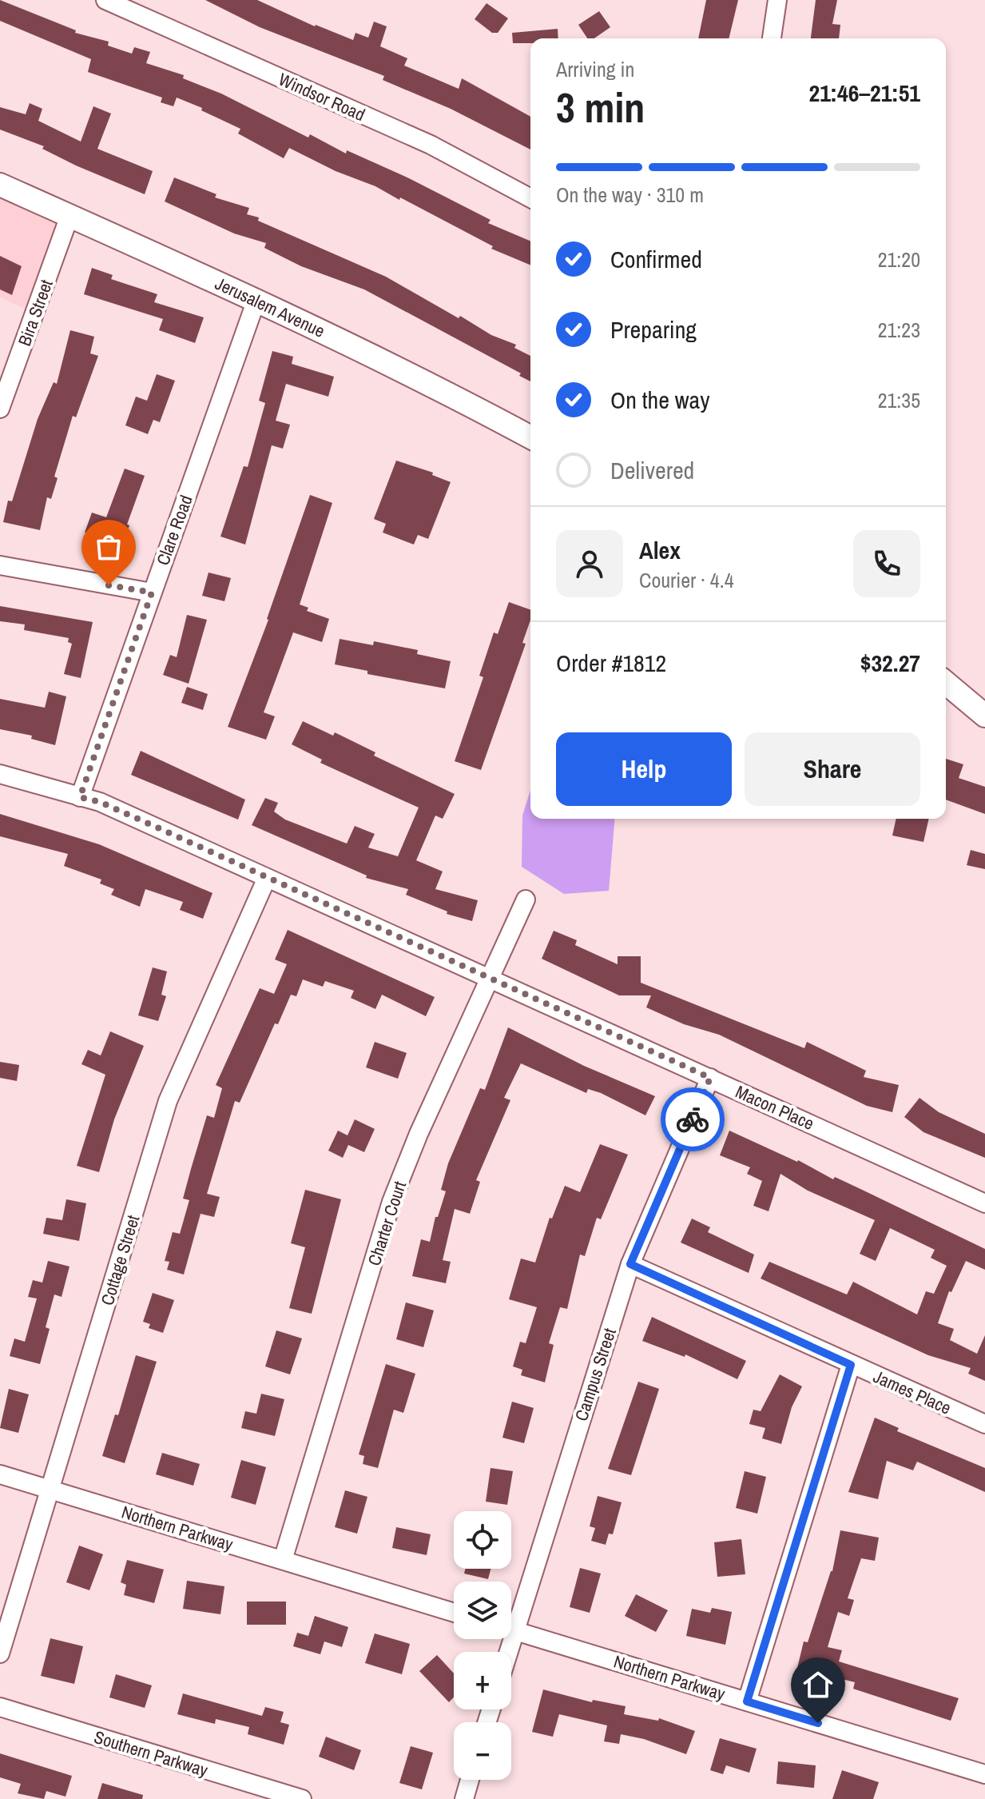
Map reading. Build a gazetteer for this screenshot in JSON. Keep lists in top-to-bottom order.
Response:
{
  "streets": {
    "main road": ["Jerusalem Avenue"],
    "street": [
      "Windsor Road",
      "Bira Street",
      "Clare Road",
      "Macon Place",
      "Charter Court",
      "Cottage Street",
      "Campus Street",
      "James Place",
      "Northern Parkway",
      "Southern Parkway"
    ]
  },
  "crossings": [
    ["Jerusalem Avenue", "Bira Street"],
    ["Jerusalem Avenue", "Clare Road"],
    ["Clare Road", "Macon Place"],
    ["Macon Place", "Charter Court"],
    ["Macon Place", "Cottage Street"],
    ["Macon Place", "Campus Street"],
    ["Charter Court", "Northern Parkway"],
    ["Cottage Street", "Northern Parkway"],
    ["Campus Street", "James Place"]
  ],
  "page": {
    "heading": ["3 min", "Arriving in", "21:46–21:51"],
    "panel": [
      "Alex",
      "Courier · 4.4",
      "Order #1812",
      "$32.27"
    ],
    "bar": "On the way · 310 m",
    "list": [
      ["Confirmed", "21:20"],
      ["Preparing", "21:23"],
      ["On the way", "21:35"],
      "Delivered"
    ],
    "buttons": ["Help", "Share"],
    "map_buttons": ["+", "−"]
  }
}
